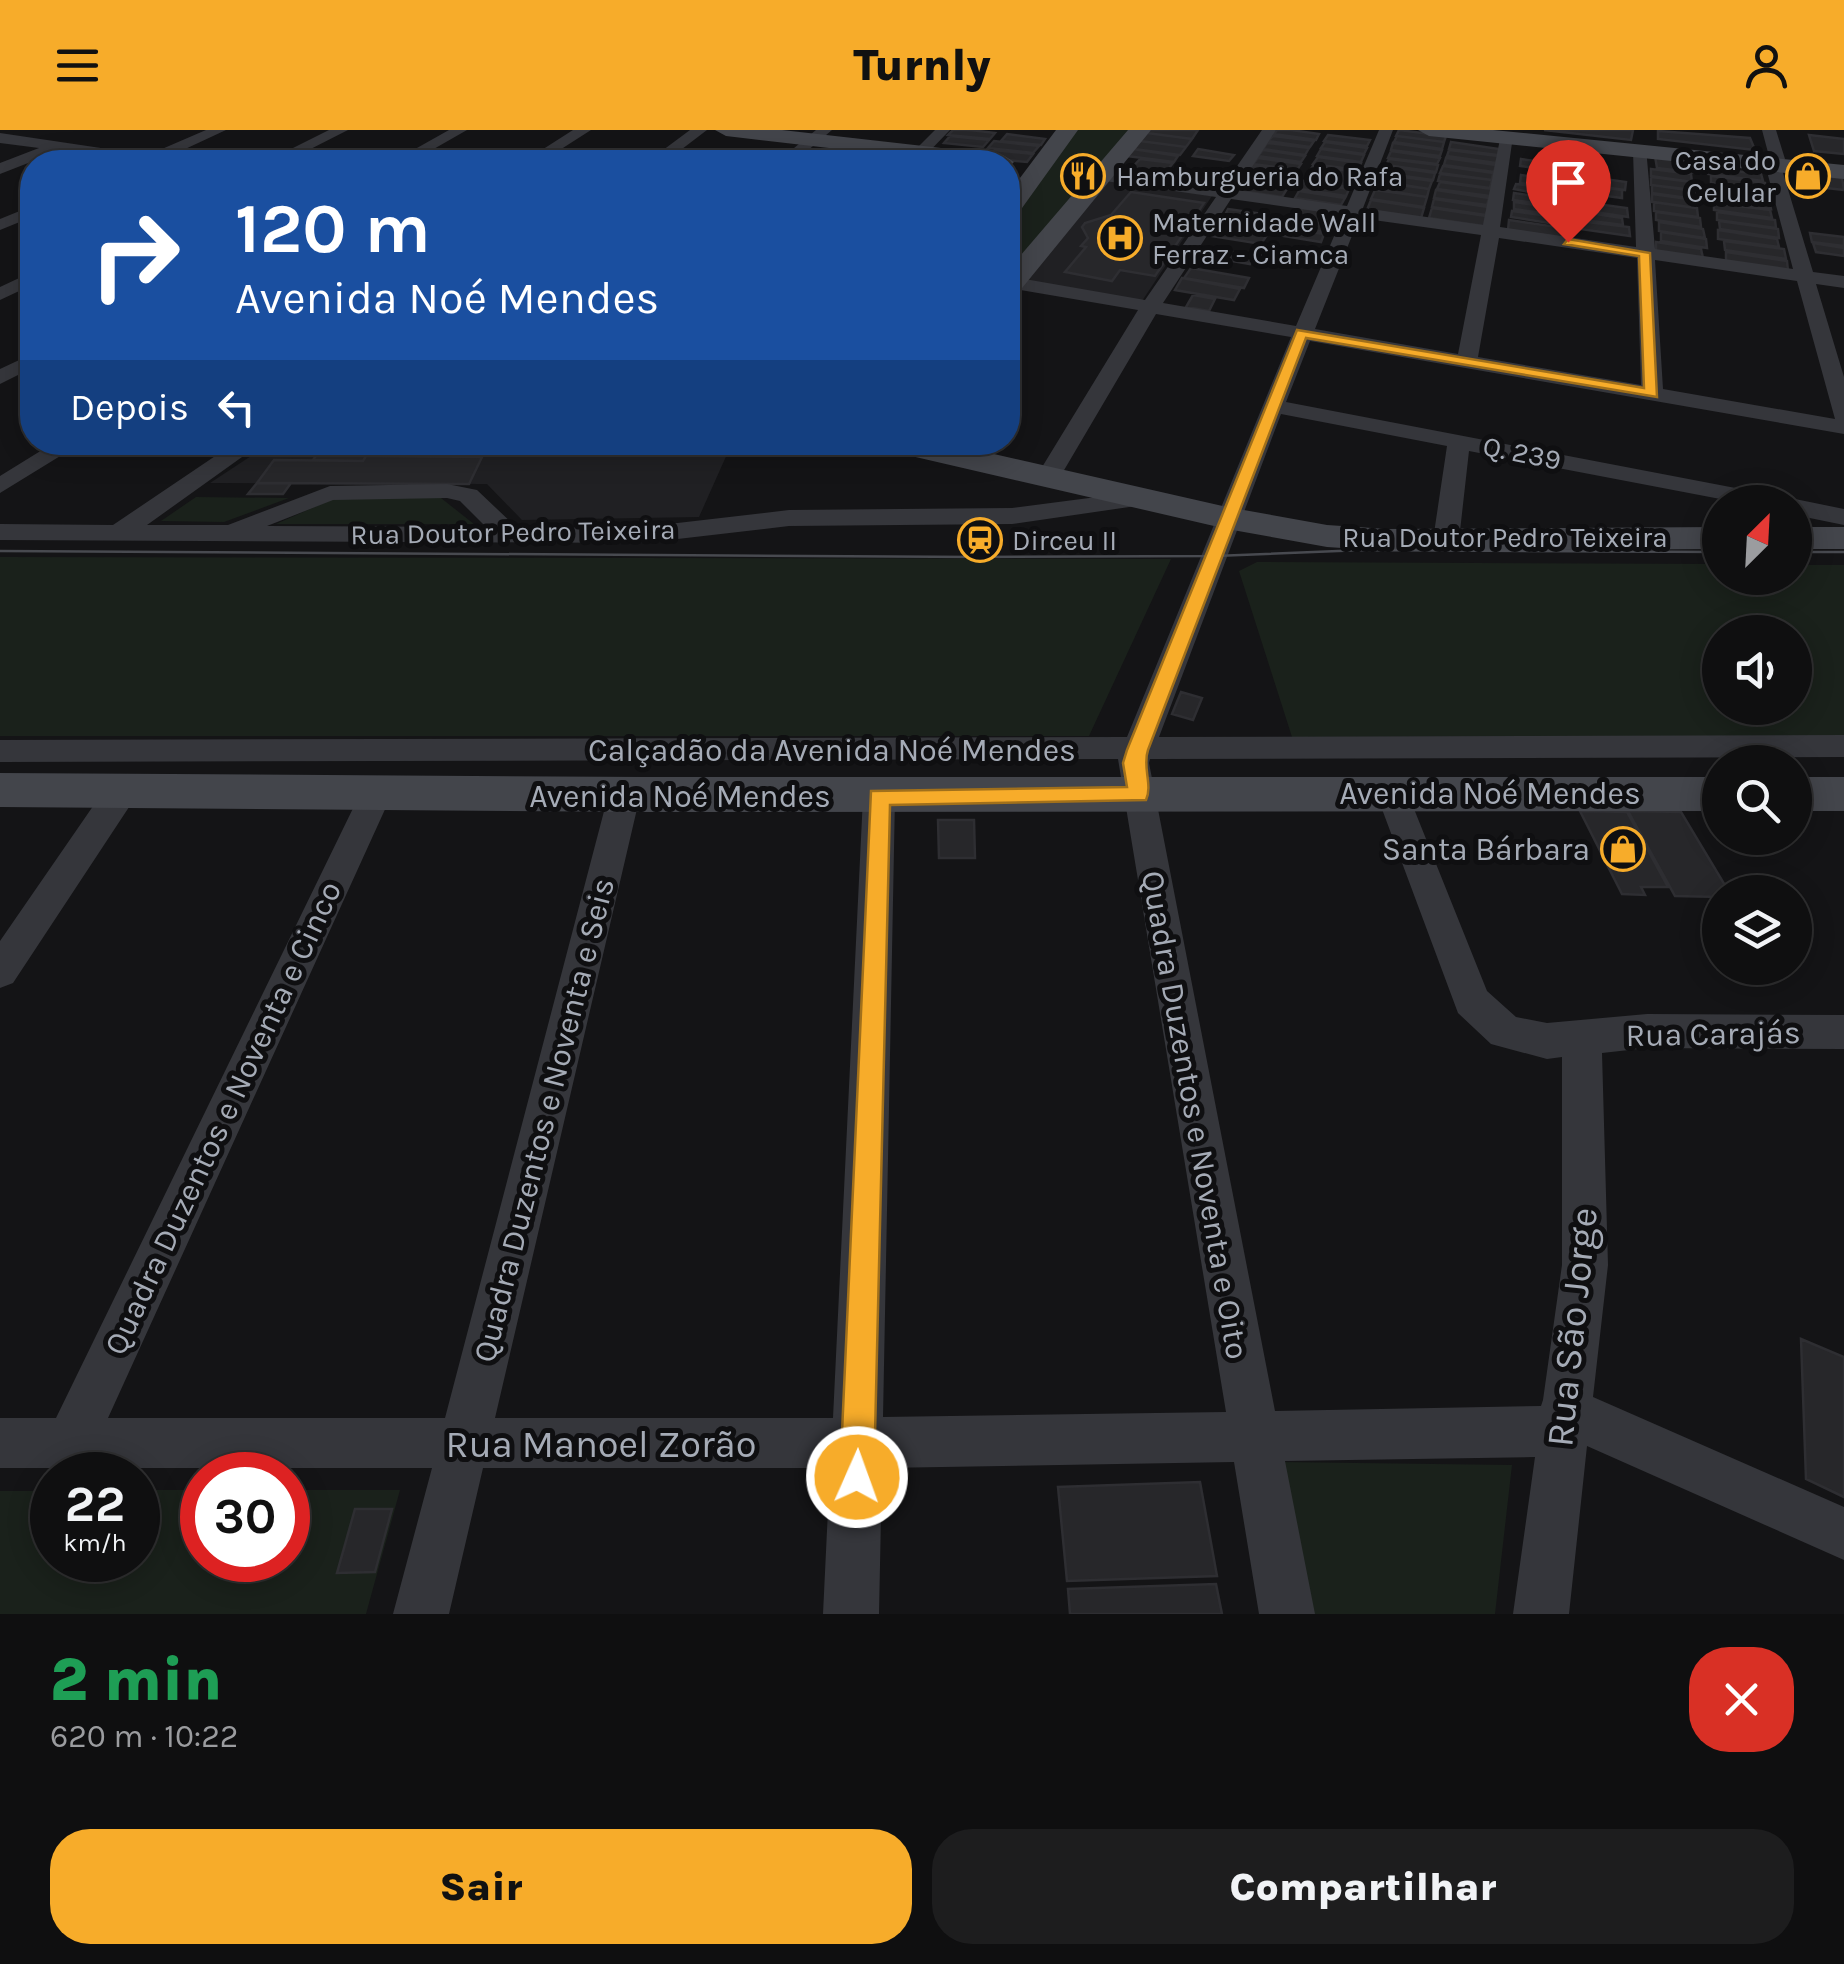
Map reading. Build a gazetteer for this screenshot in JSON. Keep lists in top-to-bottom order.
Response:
{
  "streets": {
    "street": [
      "Q. 239",
      "Rua Doutor Pedro Teixeira",
      "Calçadão da Avenida Noé Mendes",
      "Avenida Noé Mendes",
      "Rua Carajás",
      "Quadra Duzentos e Noventa e Oito",
      "Quadra Duzentos e Noventa e Cinco",
      "Quadra Duzentos e Noventa e Seis",
      "Rua São Jorge",
      "Rua Manoel Zorão"
    ]
  },
  "crossings": [
    ["Calçadão da Avenida Noé Mendes", "Avenida Noé Mendes"],
    ["Calçadão da Avenida Noé Mendes", "Quadra Duzentos e Noventa e Oito"],
    ["Avenida Noé Mendes", "Rua Carajás"],
    ["Avenida Noé Mendes", "Quadra Duzentos e Noventa e Oito"],
    ["Avenida Noé Mendes", "Quadra Duzentos e Noventa e Cinco"],
    ["Avenida Noé Mendes", "Quadra Duzentos e Noventa e Seis"],
    ["Rua Carajás", "Rua São Jorge"],
    ["Quadra Duzentos e Noventa e Oito", "Rua Manoel Zorão"],
    ["Quadra Duzentos e Noventa e Cinco", "Rua Manoel Zorão"],
    ["Quadra Duzentos e Noventa e Seis", "Rua Manoel Zorão"],
    ["Rua São Jorge", "Rua Manoel Zorão"]
  ],
  "places": {
    "restaurant": ["Hamburgueria do Rafa"],
    "shop": ["Casa do Celular", "Santa Bárbara"],
    "hospital": ["Maternidade Wall Ferraz - Ciamca"],
    "station": ["Dirceu II"]
  },
  "north": "top right",
  "page": {
    "header": "Turnly",
    "turn": ["120 m", "Avenida Noé Mendes"],
    "then": "Depois",
    "speed": "22 km/h",
    "limit": "30",
    "heading": ["2 min", "620 m · 10:22"],
    "buttons": ["Sair", "Compartilhar"]
  }
}
